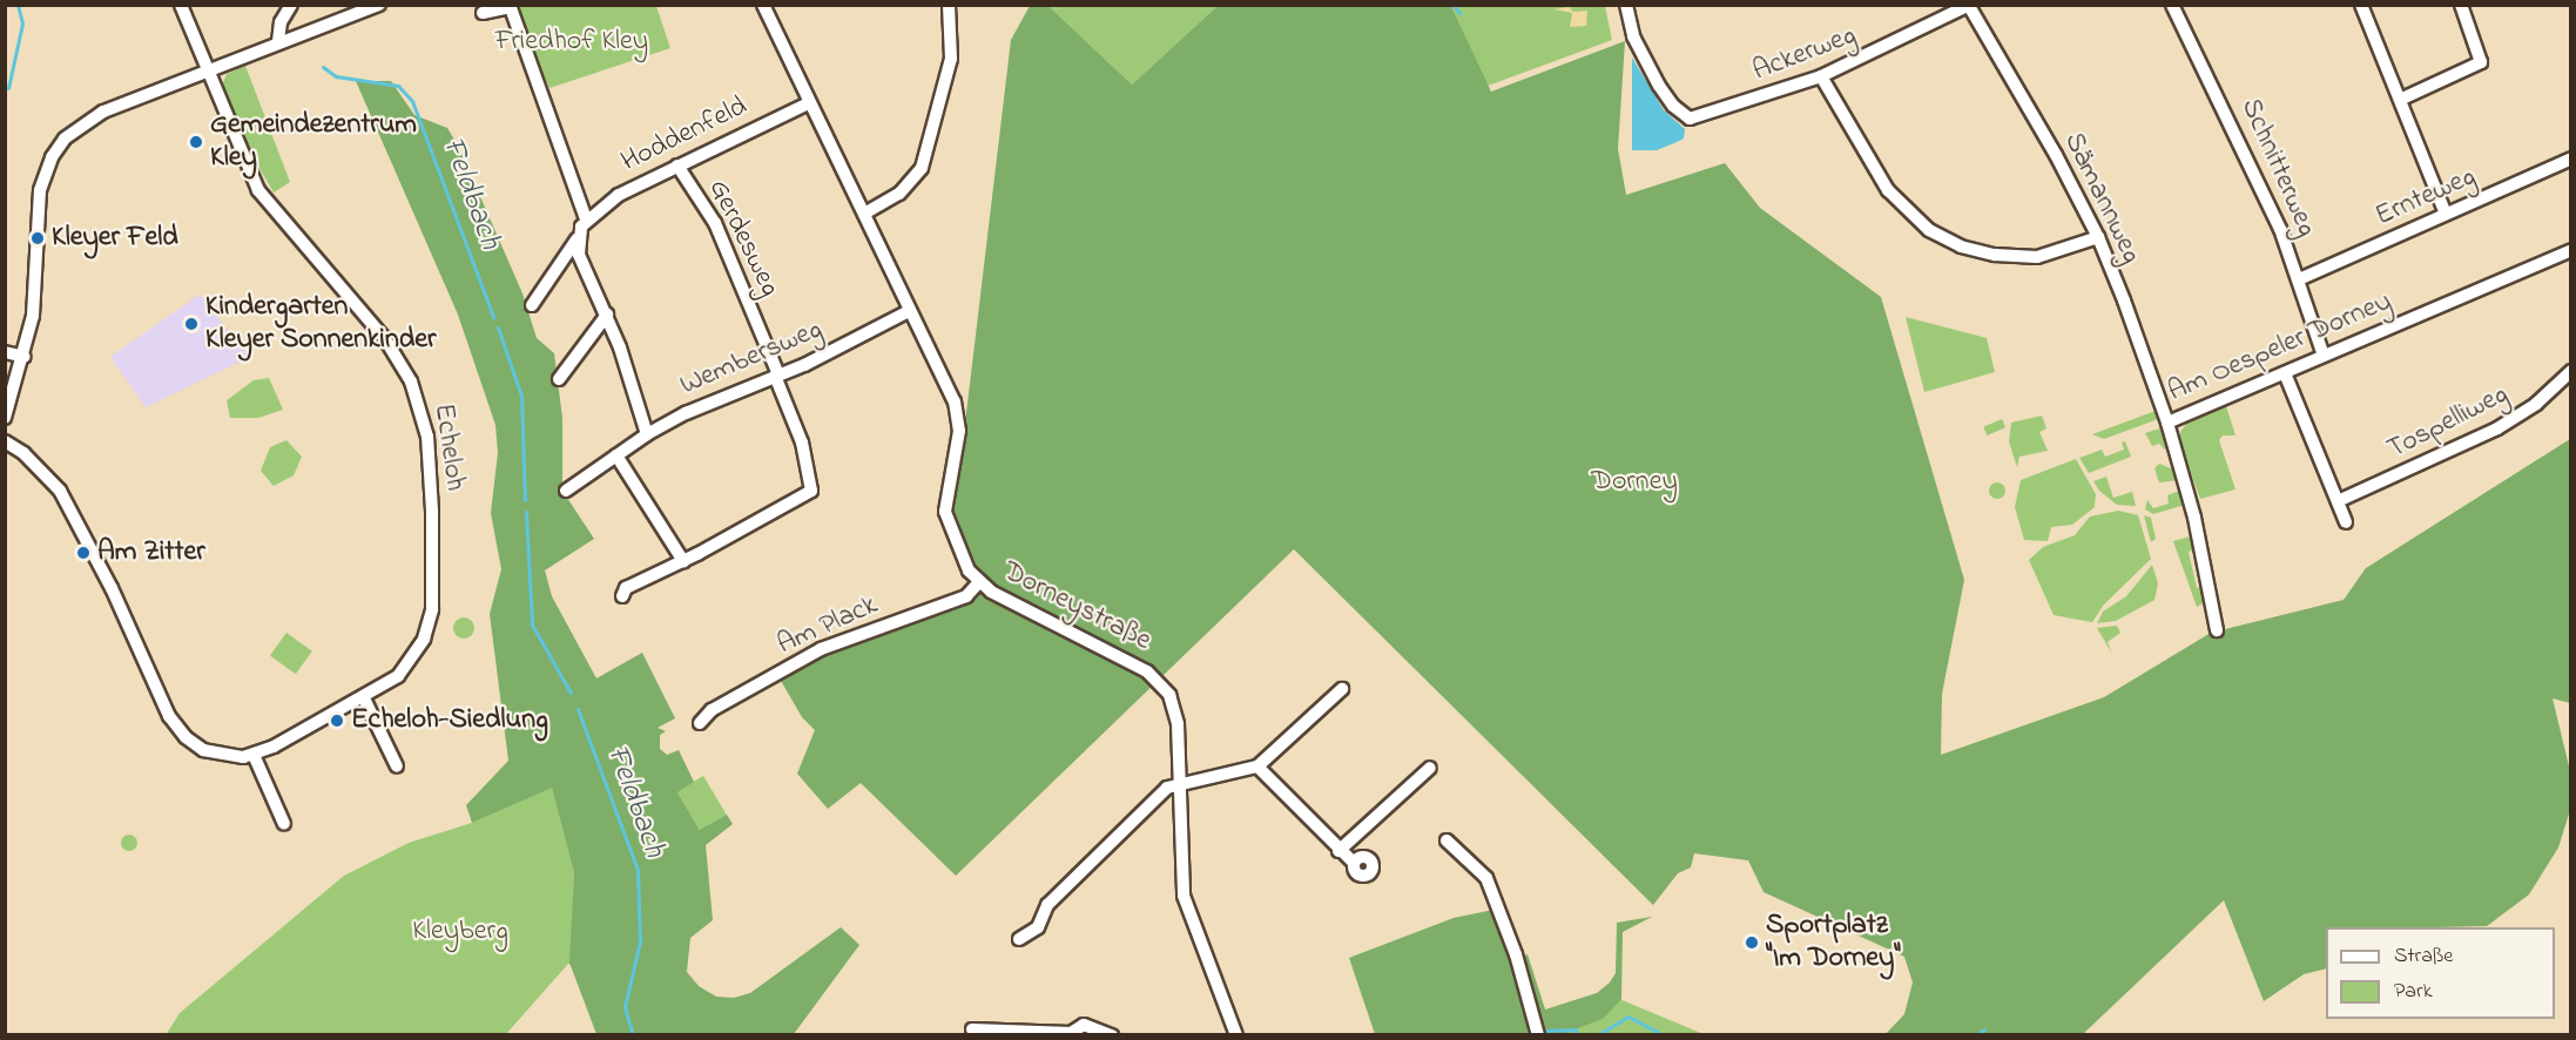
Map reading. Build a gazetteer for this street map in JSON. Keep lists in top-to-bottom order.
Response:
{
  "streets": {
    "street": [
      "Ackerweg",
      "Hoddenfeld",
      "Schnitterweg",
      "Ernteweg",
      "Sämannweg",
      "Gerdesweg",
      "Am Oespeler Dorney",
      "Wembersweg",
      "Tospelliweg",
      "Echeloh",
      "Dorneystraße",
      "Am Plack"
    ]
  },
  "crossings": [
    ["Ackerweg", "Sämannweg"],
    ["Hoddenfeld", "Gerdesweg"],
    ["Hoddenfeld", "Dorneystraße"],
    ["Schnitterweg", "Ernteweg"],
    ["Schnitterweg", "Am Oespeler Dorney"],
    ["Sämannweg", "Am Oespeler Dorney"],
    ["Gerdesweg", "Wembersweg"],
    ["Wembersweg", "Dorneystraße"],
    ["Dorneystraße", "Am Plack"]
  ],
  "water": ["Feldbach"],
  "parks": ["Friedhof Kley", "Dorney", "Kleyberg"],
  "places": [
    "Gemeindezentrum Kley",
    "Kleyer Feld",
    "Kindergarten Kleyer Sonnenkinder",
    "Am Zitter",
    "Echeloh-Siedlung",
    "Sportplatz \"Im Dorney\""
  ],
  "legend": ["Straße", "Park"]
}
